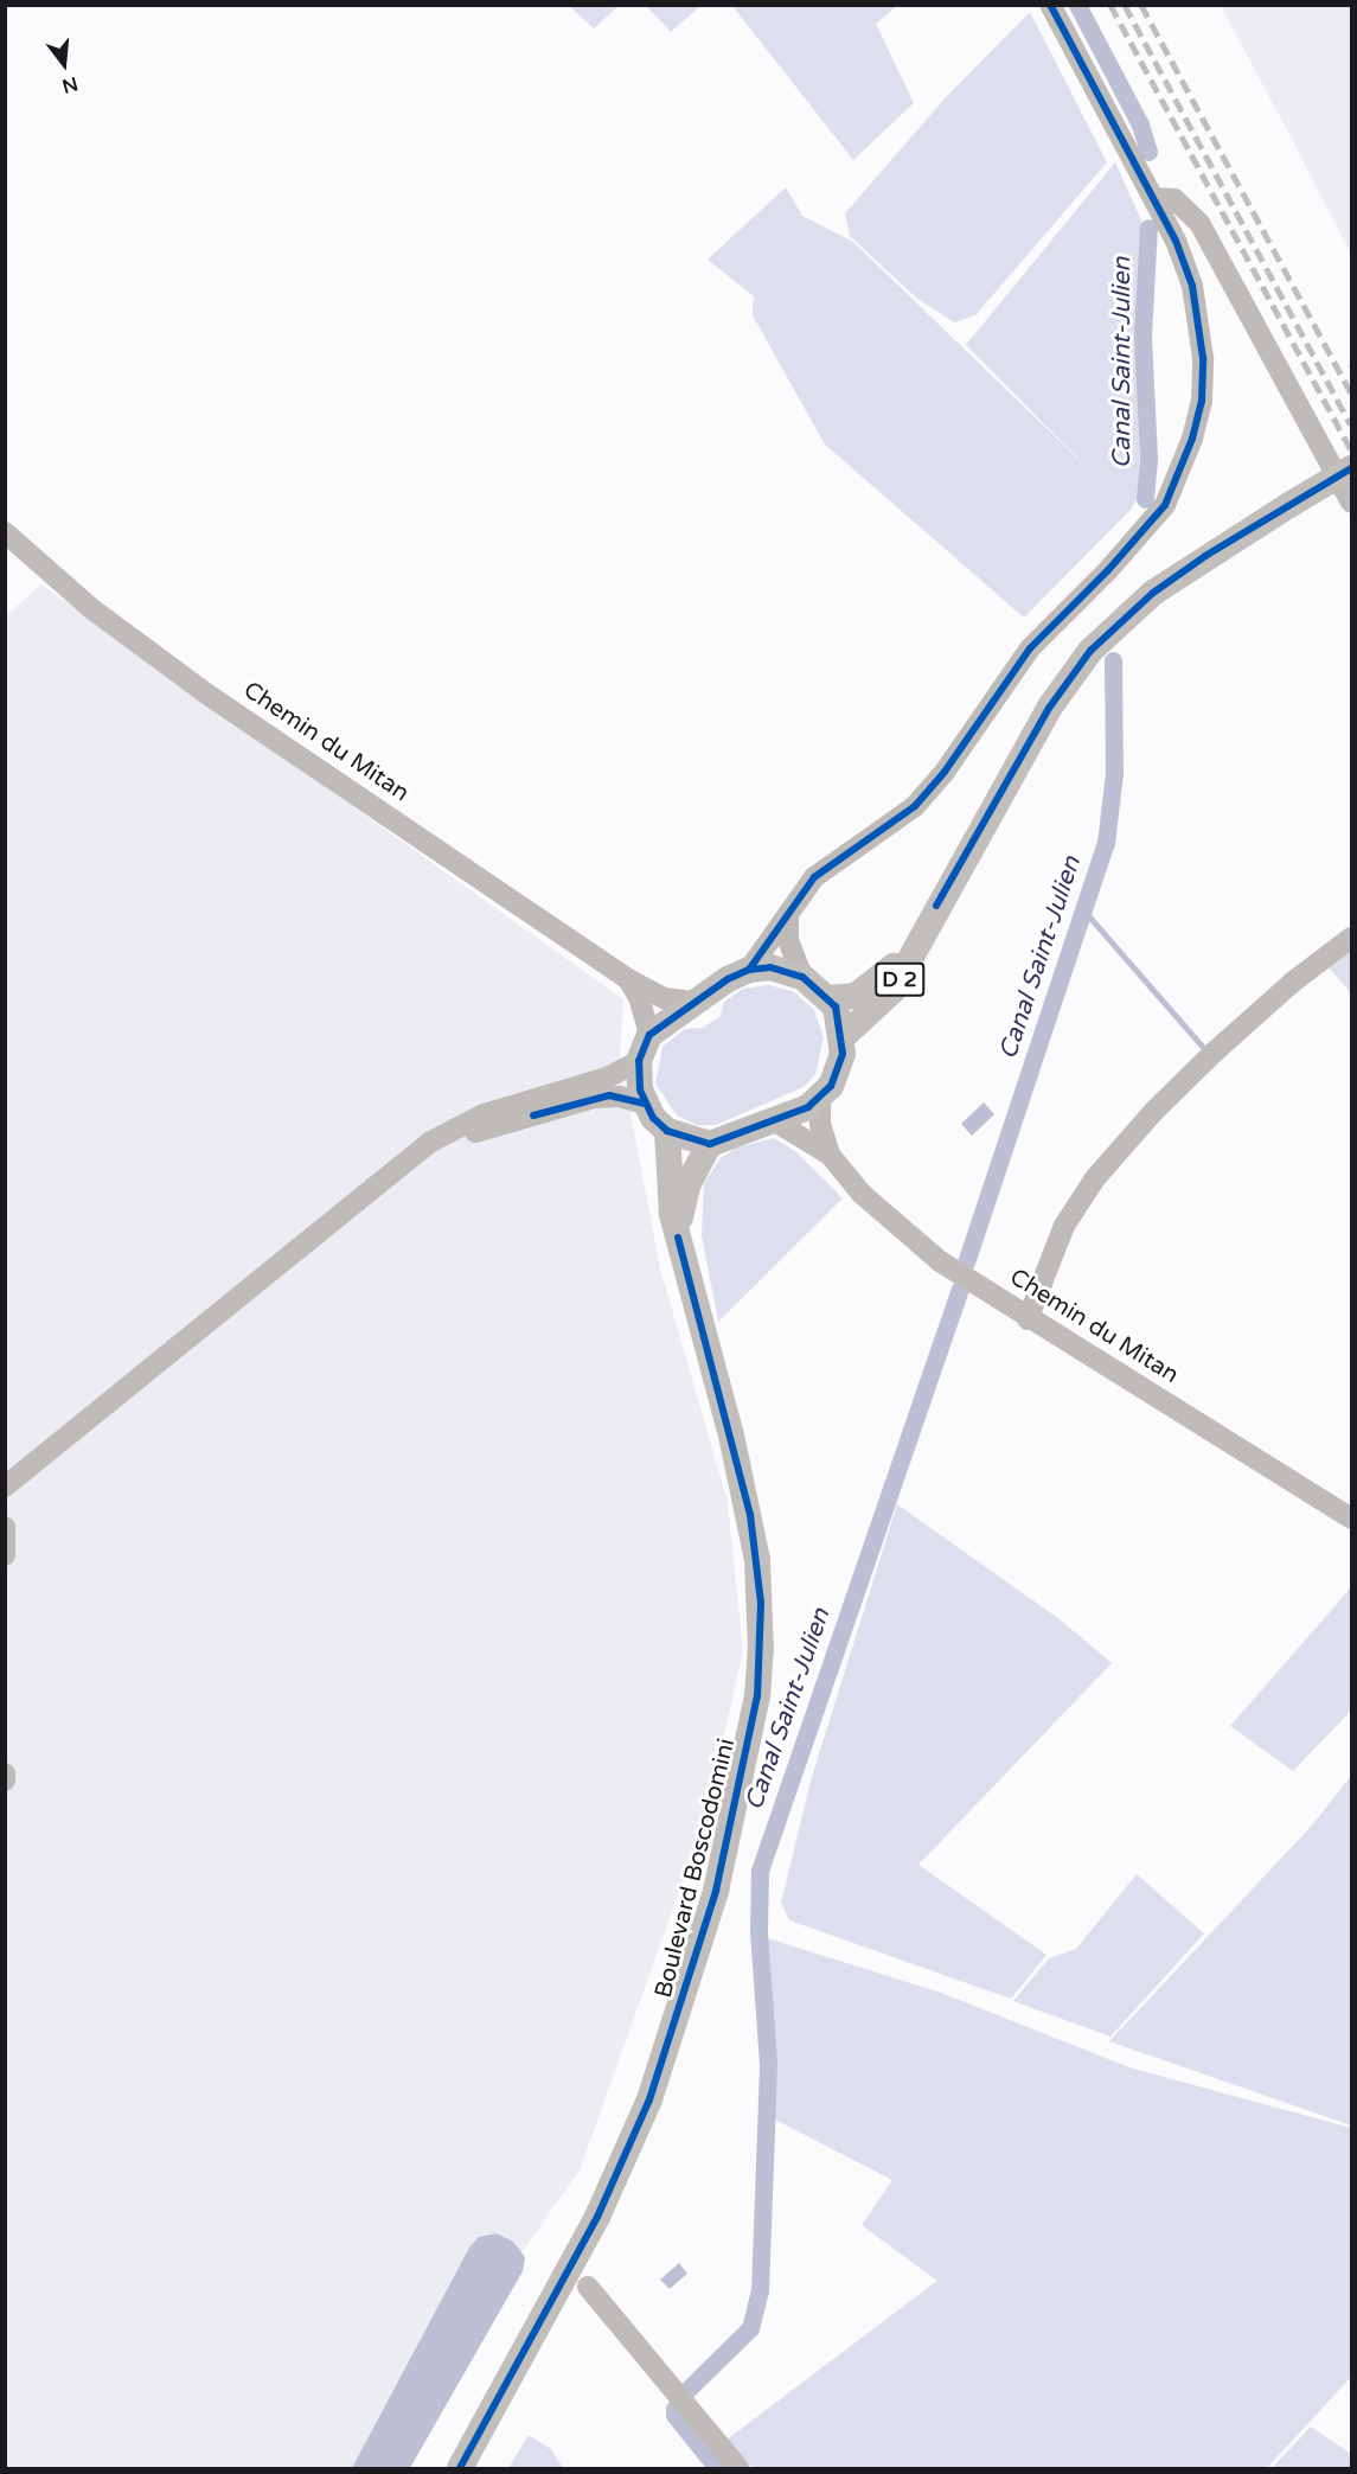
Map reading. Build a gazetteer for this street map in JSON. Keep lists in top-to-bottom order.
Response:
{
  "streets": {
    "main road": ["D 2", "Boulevard Boscodomini"],
    "street": ["Chemin du Mitan"]
  },
  "crossings": [
    ["Chemin du Mitan", "D 2"],
    ["Chemin du Mitan", "Boulevard Boscodomini"],
    ["D 2", "Boulevard Boscodomini"]
  ],
  "water": ["Canal Saint-Julien"],
  "north": "bottom"
}
